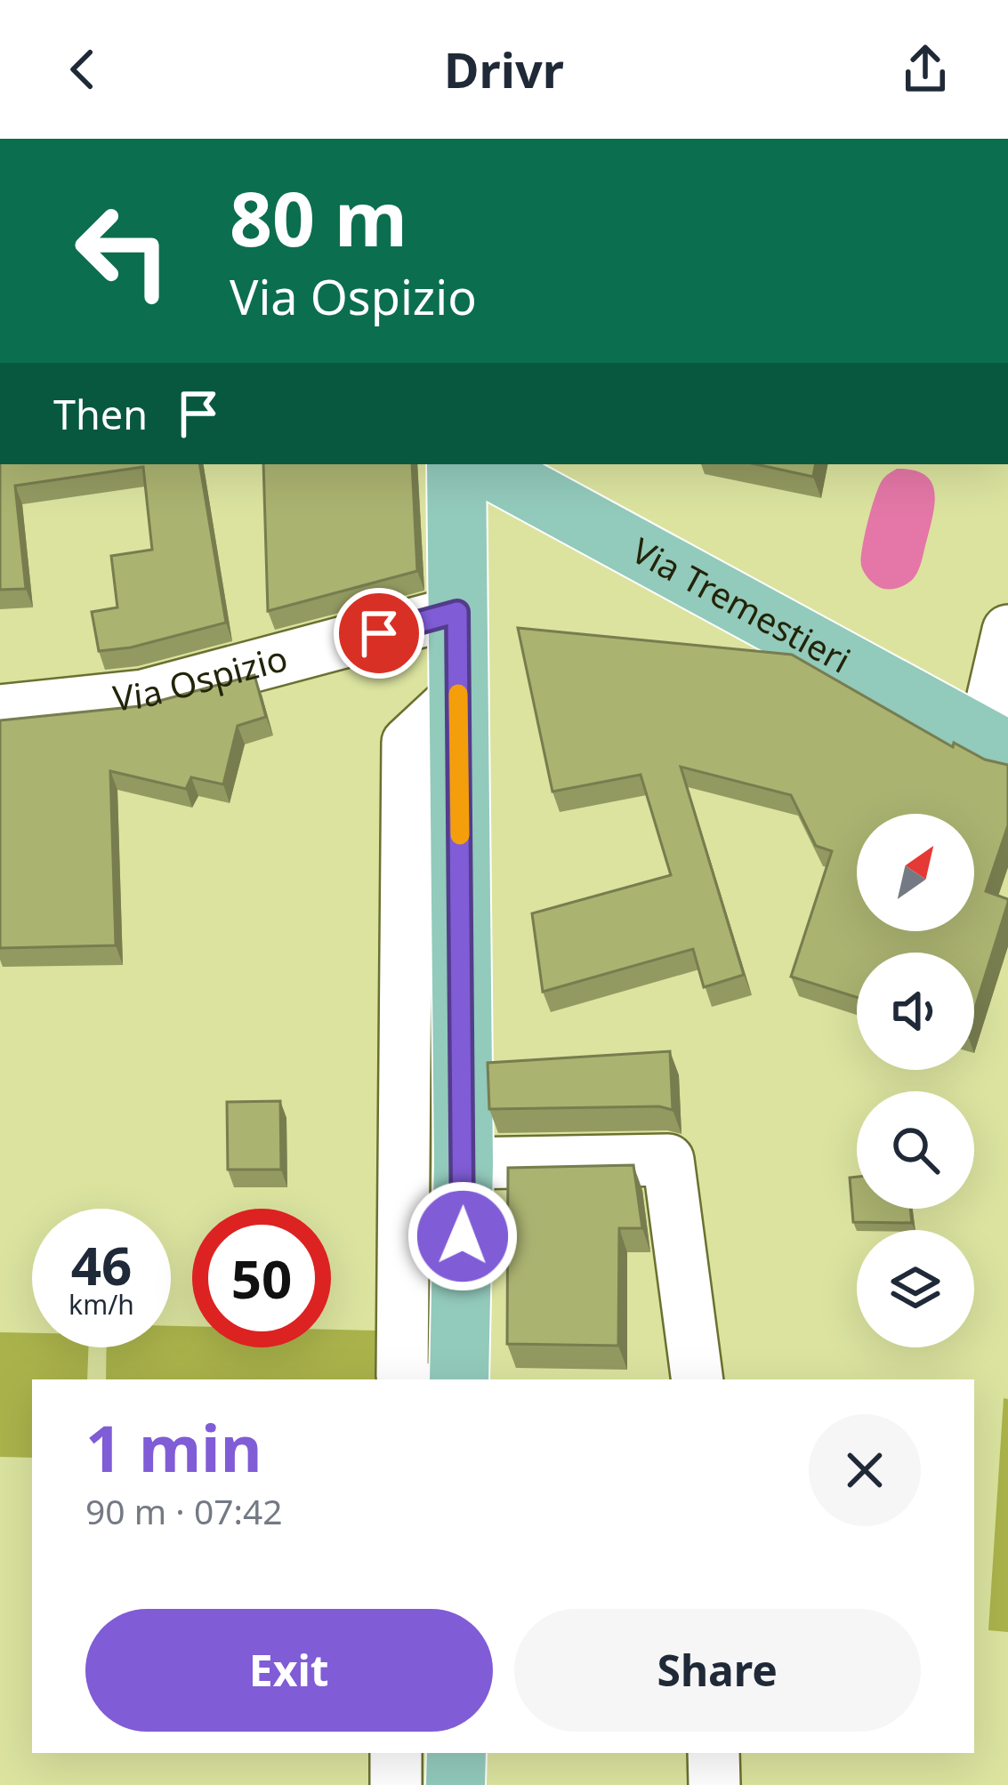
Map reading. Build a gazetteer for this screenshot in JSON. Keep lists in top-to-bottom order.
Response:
{
  "streets": {
    "main road": ["Via Tremestieri"],
    "street": ["Via Ospizio"]
  },
  "north": "top right",
  "page": {
    "header": "Drivr",
    "turn": ["80 m", "Via Ospizio"],
    "then": "Then",
    "speed": "46 km/h",
    "limit": "50",
    "heading": ["1 min", "90 m · 07:42"],
    "buttons": ["Exit", "Share"]
  }
}
